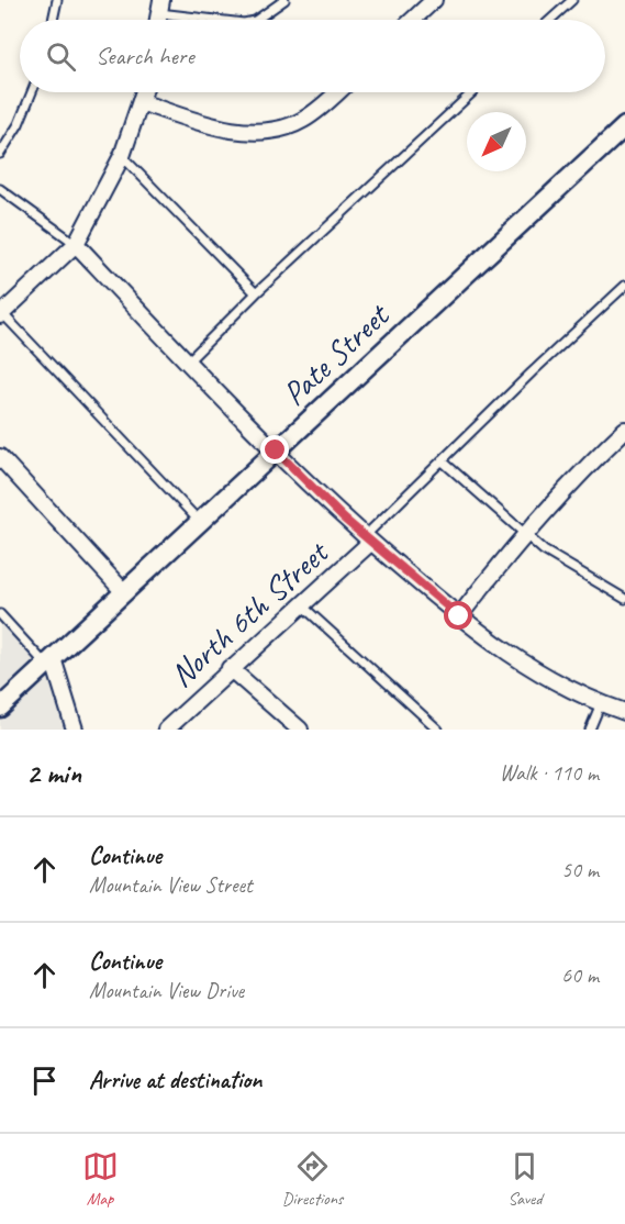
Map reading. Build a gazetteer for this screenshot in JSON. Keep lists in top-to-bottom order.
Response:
{
  "streets": {
    "street": ["Pate Street", "North 6th Street"]
  },
  "north": "bottom left",
  "page": {
    "search": "Search here",
    "heading": ["2 min", "Walk · 110 m"],
    "list": [
      ["Continue", "Mountain View Street", "50 m"],
      ["Continue", "Mountain View Drive", "60 m"],
      "Arrive at destination"
    ],
    "nav": ["Map", "Directions", "Saved"]
  }
}
